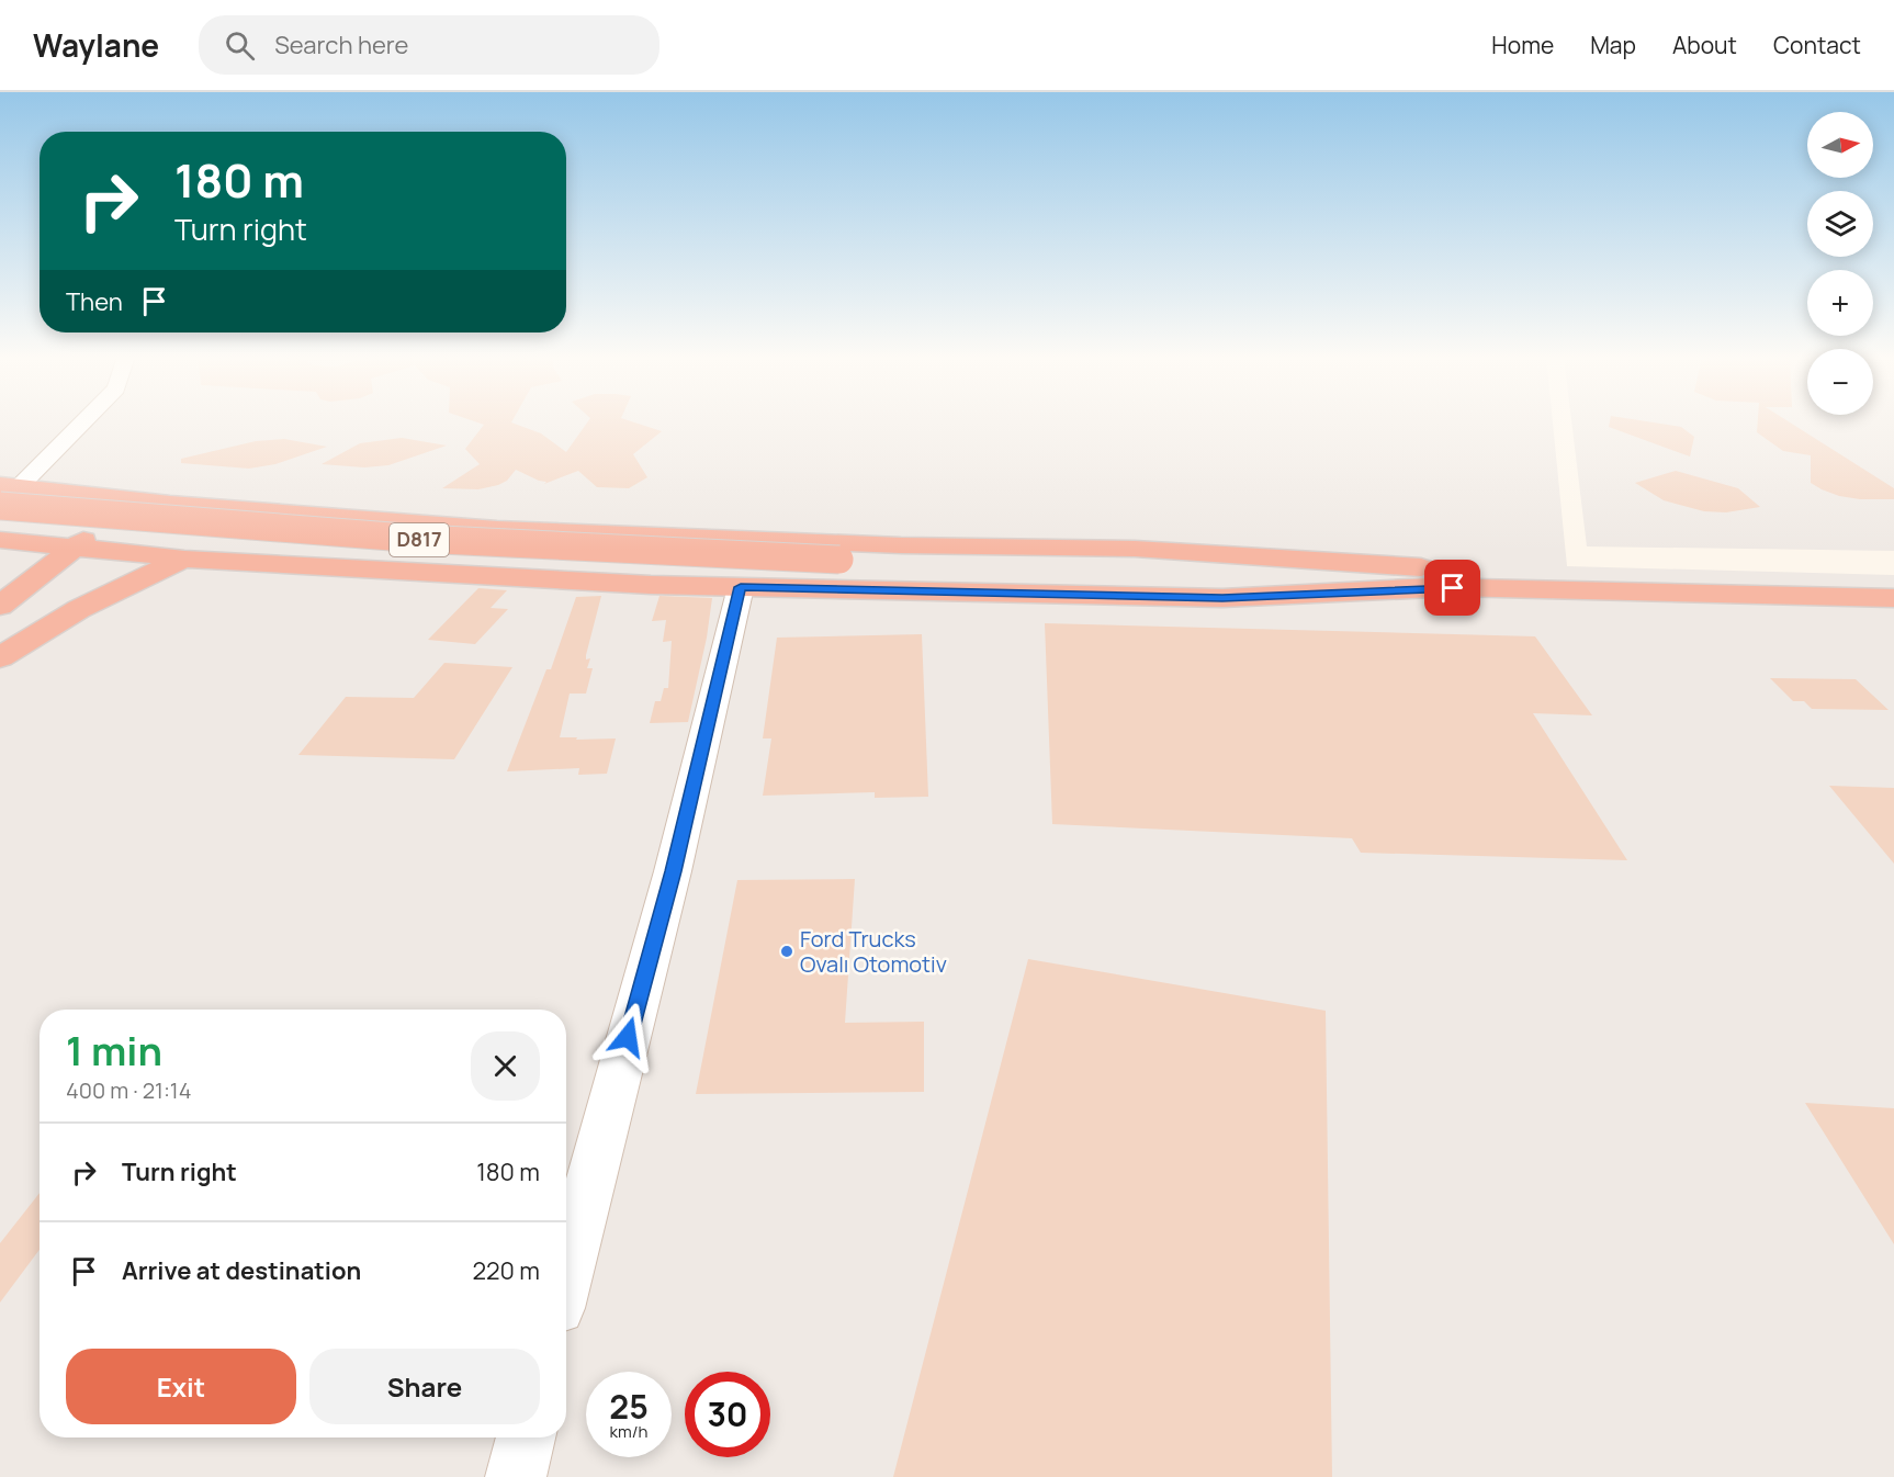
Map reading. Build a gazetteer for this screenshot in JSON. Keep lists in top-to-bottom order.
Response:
{
  "streets": {
    "highway": ["D817"]
  },
  "places": ["Ford Trucks Ovalı Otomotiv"],
  "north": "right",
  "page": {
    "header": "Waylane",
    "search": "Search here",
    "nav": [
      "Home",
      "Map",
      "About",
      "Contact"
    ],
    "map_buttons": ["+", "−"],
    "turn": ["180 m", "Turn right"],
    "then": "Then",
    "heading": ["1 min", "400 m · 21:14"],
    "list": [
      {
        "name": "Turn right",
        "value": "180 m"
      },
      {
        "name": "Arrive at destination",
        "value": "220 m"
      }
    ],
    "buttons": ["Exit", "Share"],
    "speed": "25 km/h",
    "limit": "30"
  }
}
